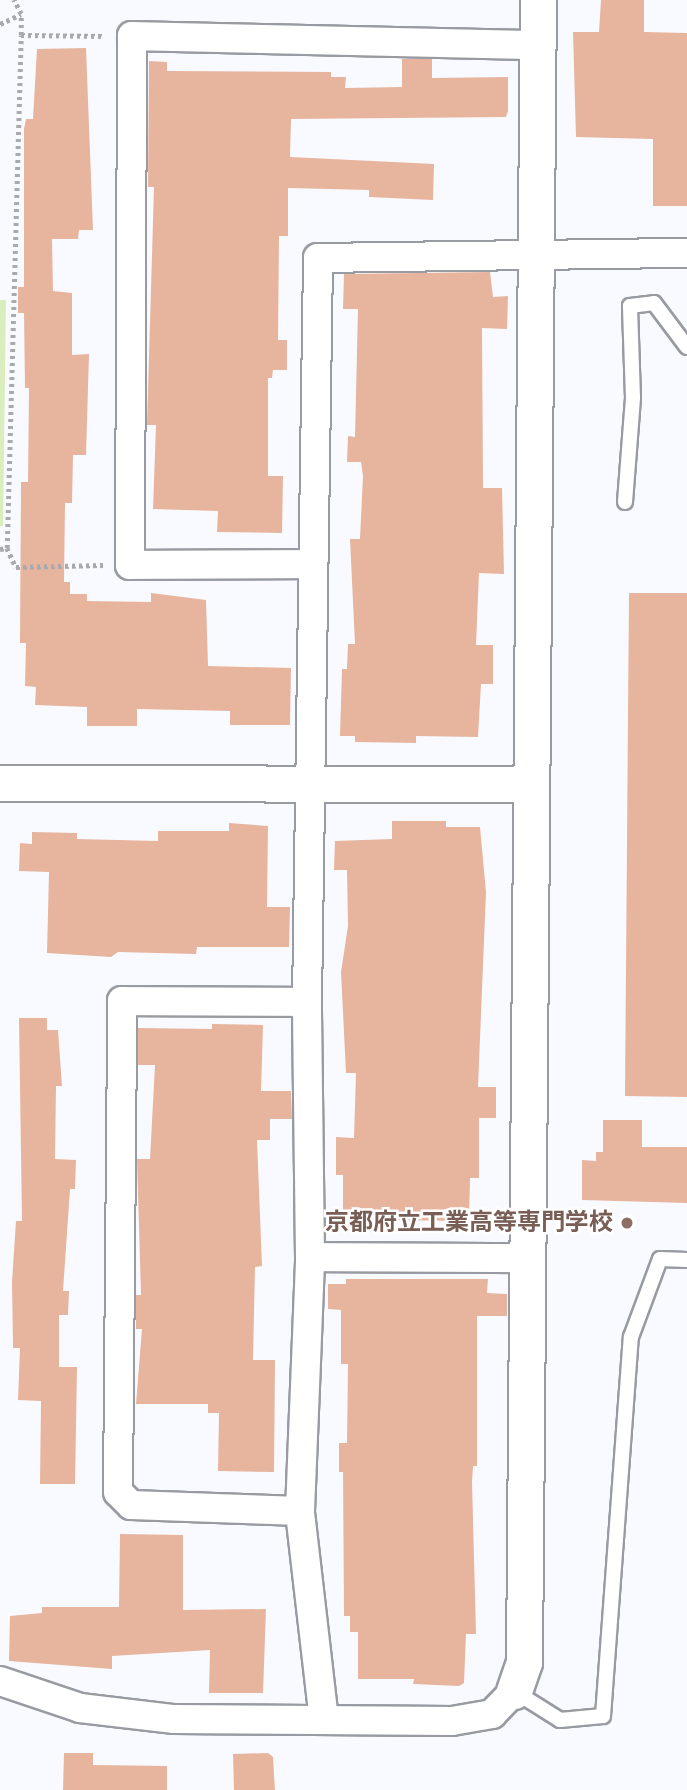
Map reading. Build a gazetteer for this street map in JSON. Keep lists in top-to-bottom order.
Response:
{
  "places": ["京都府立工業高等専門学校"]
}
